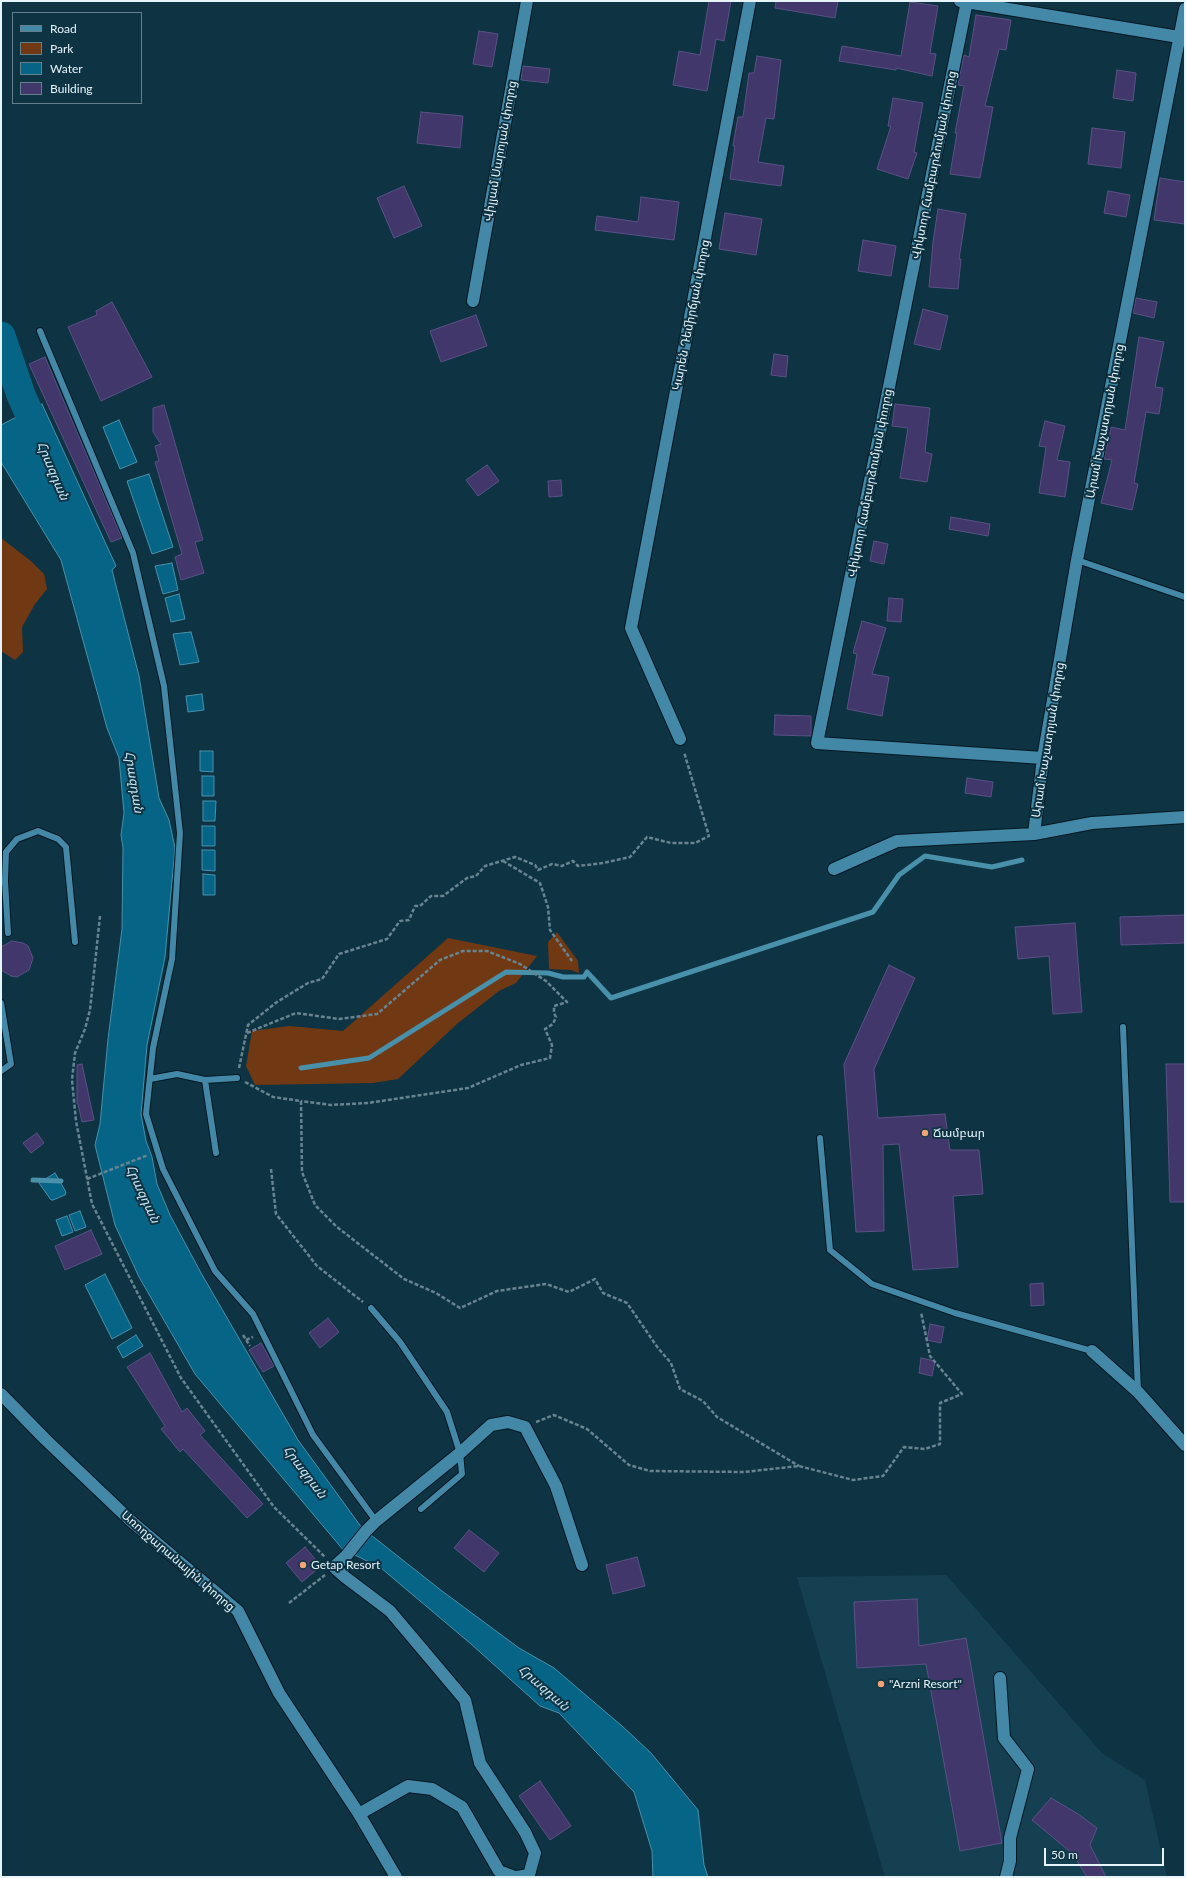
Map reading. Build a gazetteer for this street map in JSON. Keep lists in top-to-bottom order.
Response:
{
  "streets": {
    "street": [
      "Վիլյամ Սարոյան փողոց",
      "Վիկտոր Համբարձումյան փողոց",
      "Կարեն Դեմիրճյան փողոց",
      "Արամ Խաչատրյան փողոց",
      "Առողջարանային փողոց"
    ]
  },
  "crossings": [
    ["Վիկտոր Համբարձումյան փողոց", "Արամ Խաչատրյան փողոց"]
  ],
  "water": ["Հրազդան"],
  "places": ["Ճամբար", "Getap Resort", "\"Arzni Resort\""],
  "legend": [
    "Road",
    "Park",
    "Water",
    "Building"
  ],
  "scale_bar": "50 m"
}
